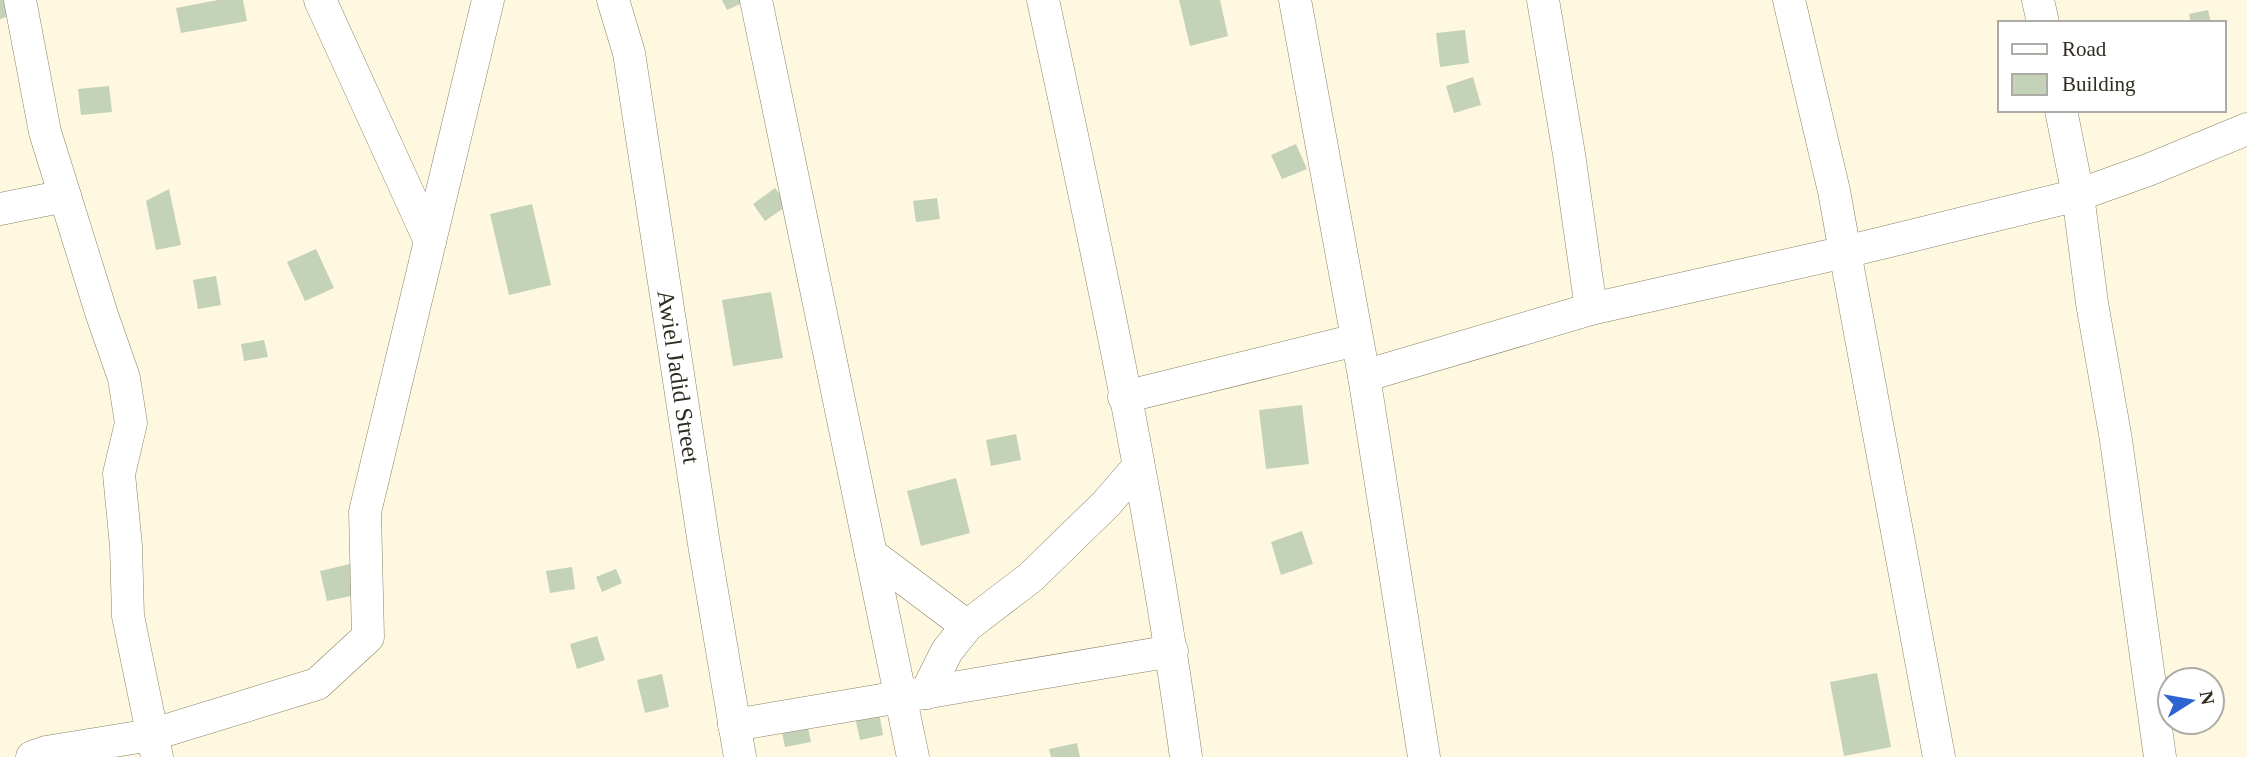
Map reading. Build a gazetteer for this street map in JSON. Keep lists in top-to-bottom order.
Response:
{
  "streets": {
    "street": ["Awiel Jadid Street"]
  },
  "legend": ["Road", "Building"],
  "north": "right"
}
